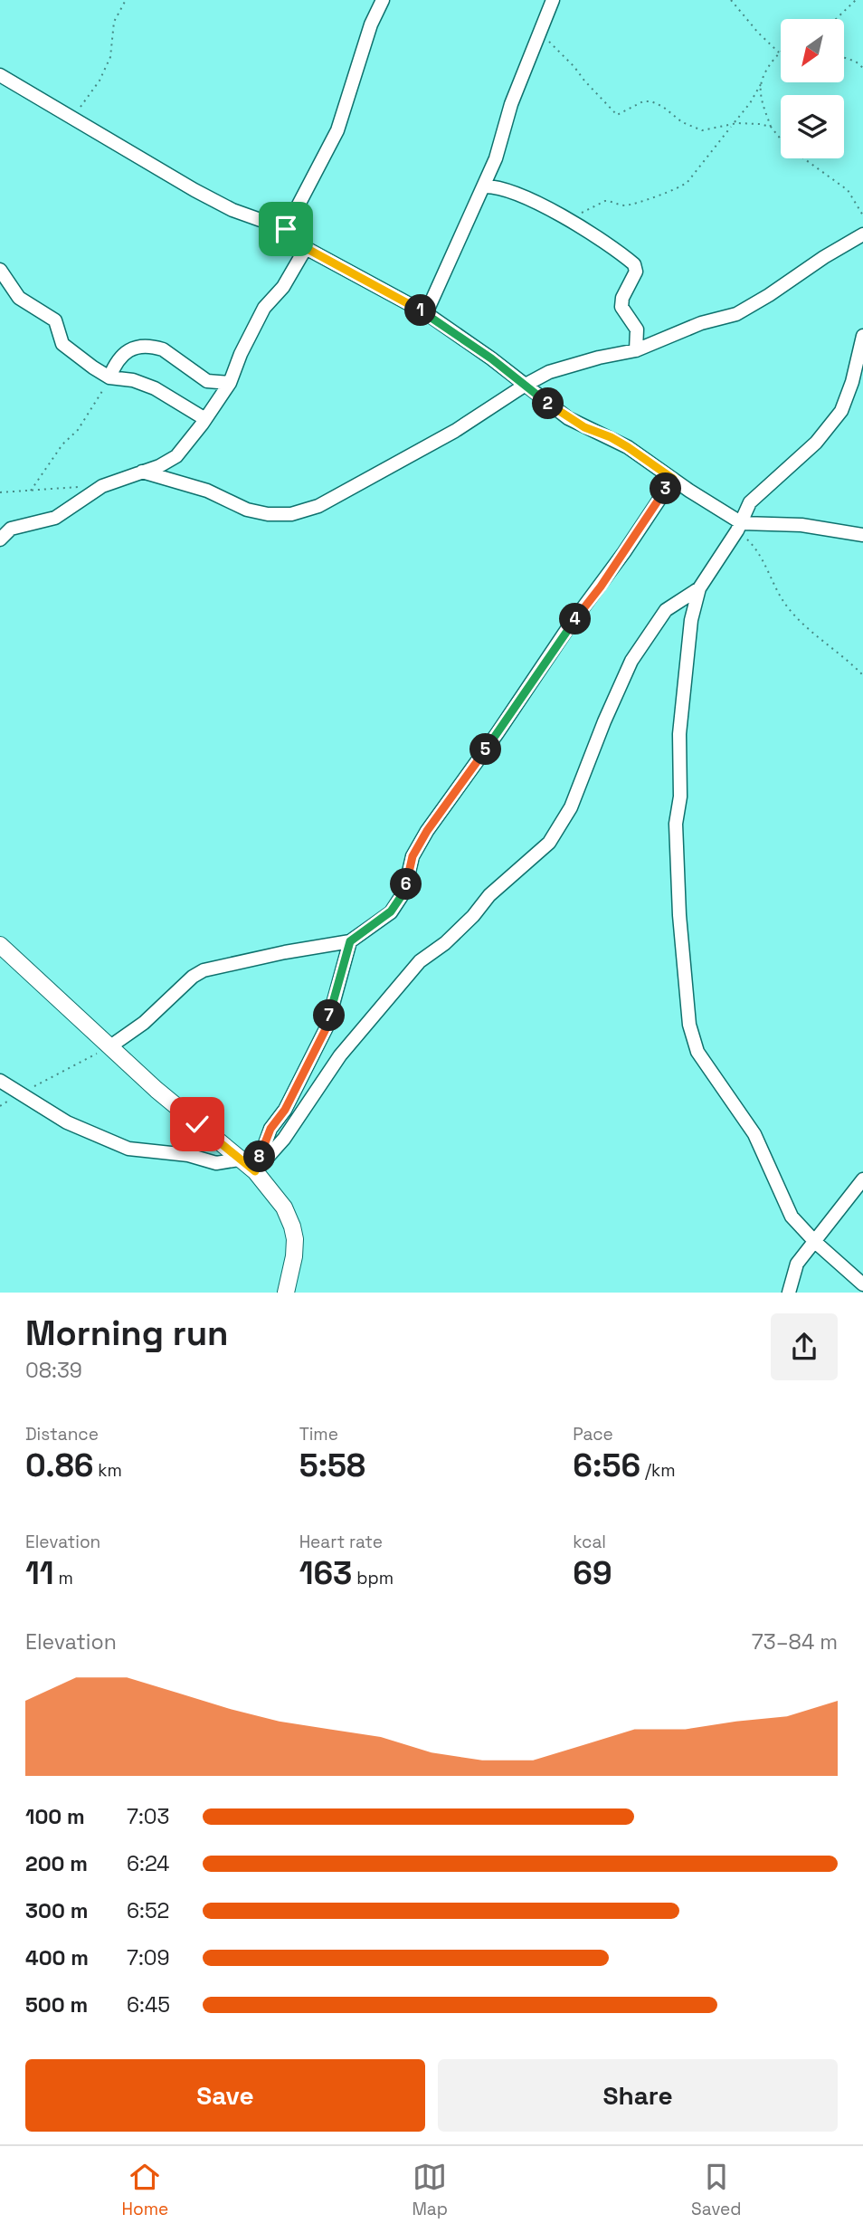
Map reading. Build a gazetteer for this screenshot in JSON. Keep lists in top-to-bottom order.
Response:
{
  "north": "bottom left",
  "page": {
    "pins": [
      "1",
      "2",
      "3",
      "4",
      "5",
      "6",
      "7",
      "8"
    ],
    "heading": ["Morning run", "08:39"],
    "stats": [
      ["Distance", "0.86 km"],
      ["Time", "5:58"],
      ["Pace", "6:56 /km"],
      ["Elevation", "11 m"],
      ["Heart rate", "163 bpm"],
      ["kcal", "69"]
    ],
    "chart": ["Elevation", "73–84 m"],
    "list": [
      {
        "name": "100 m",
        "note": "7:03"
      },
      {
        "name": "200 m",
        "note": "6:24"
      },
      {
        "name": "300 m",
        "note": "6:52"
      },
      {
        "name": "400 m",
        "note": "7:09"
      },
      {
        "name": "500 m",
        "note": "6:45"
      }
    ],
    "buttons": ["Save", "Share"],
    "tabs": ["Home", "Map", "Saved"]
  }
}
